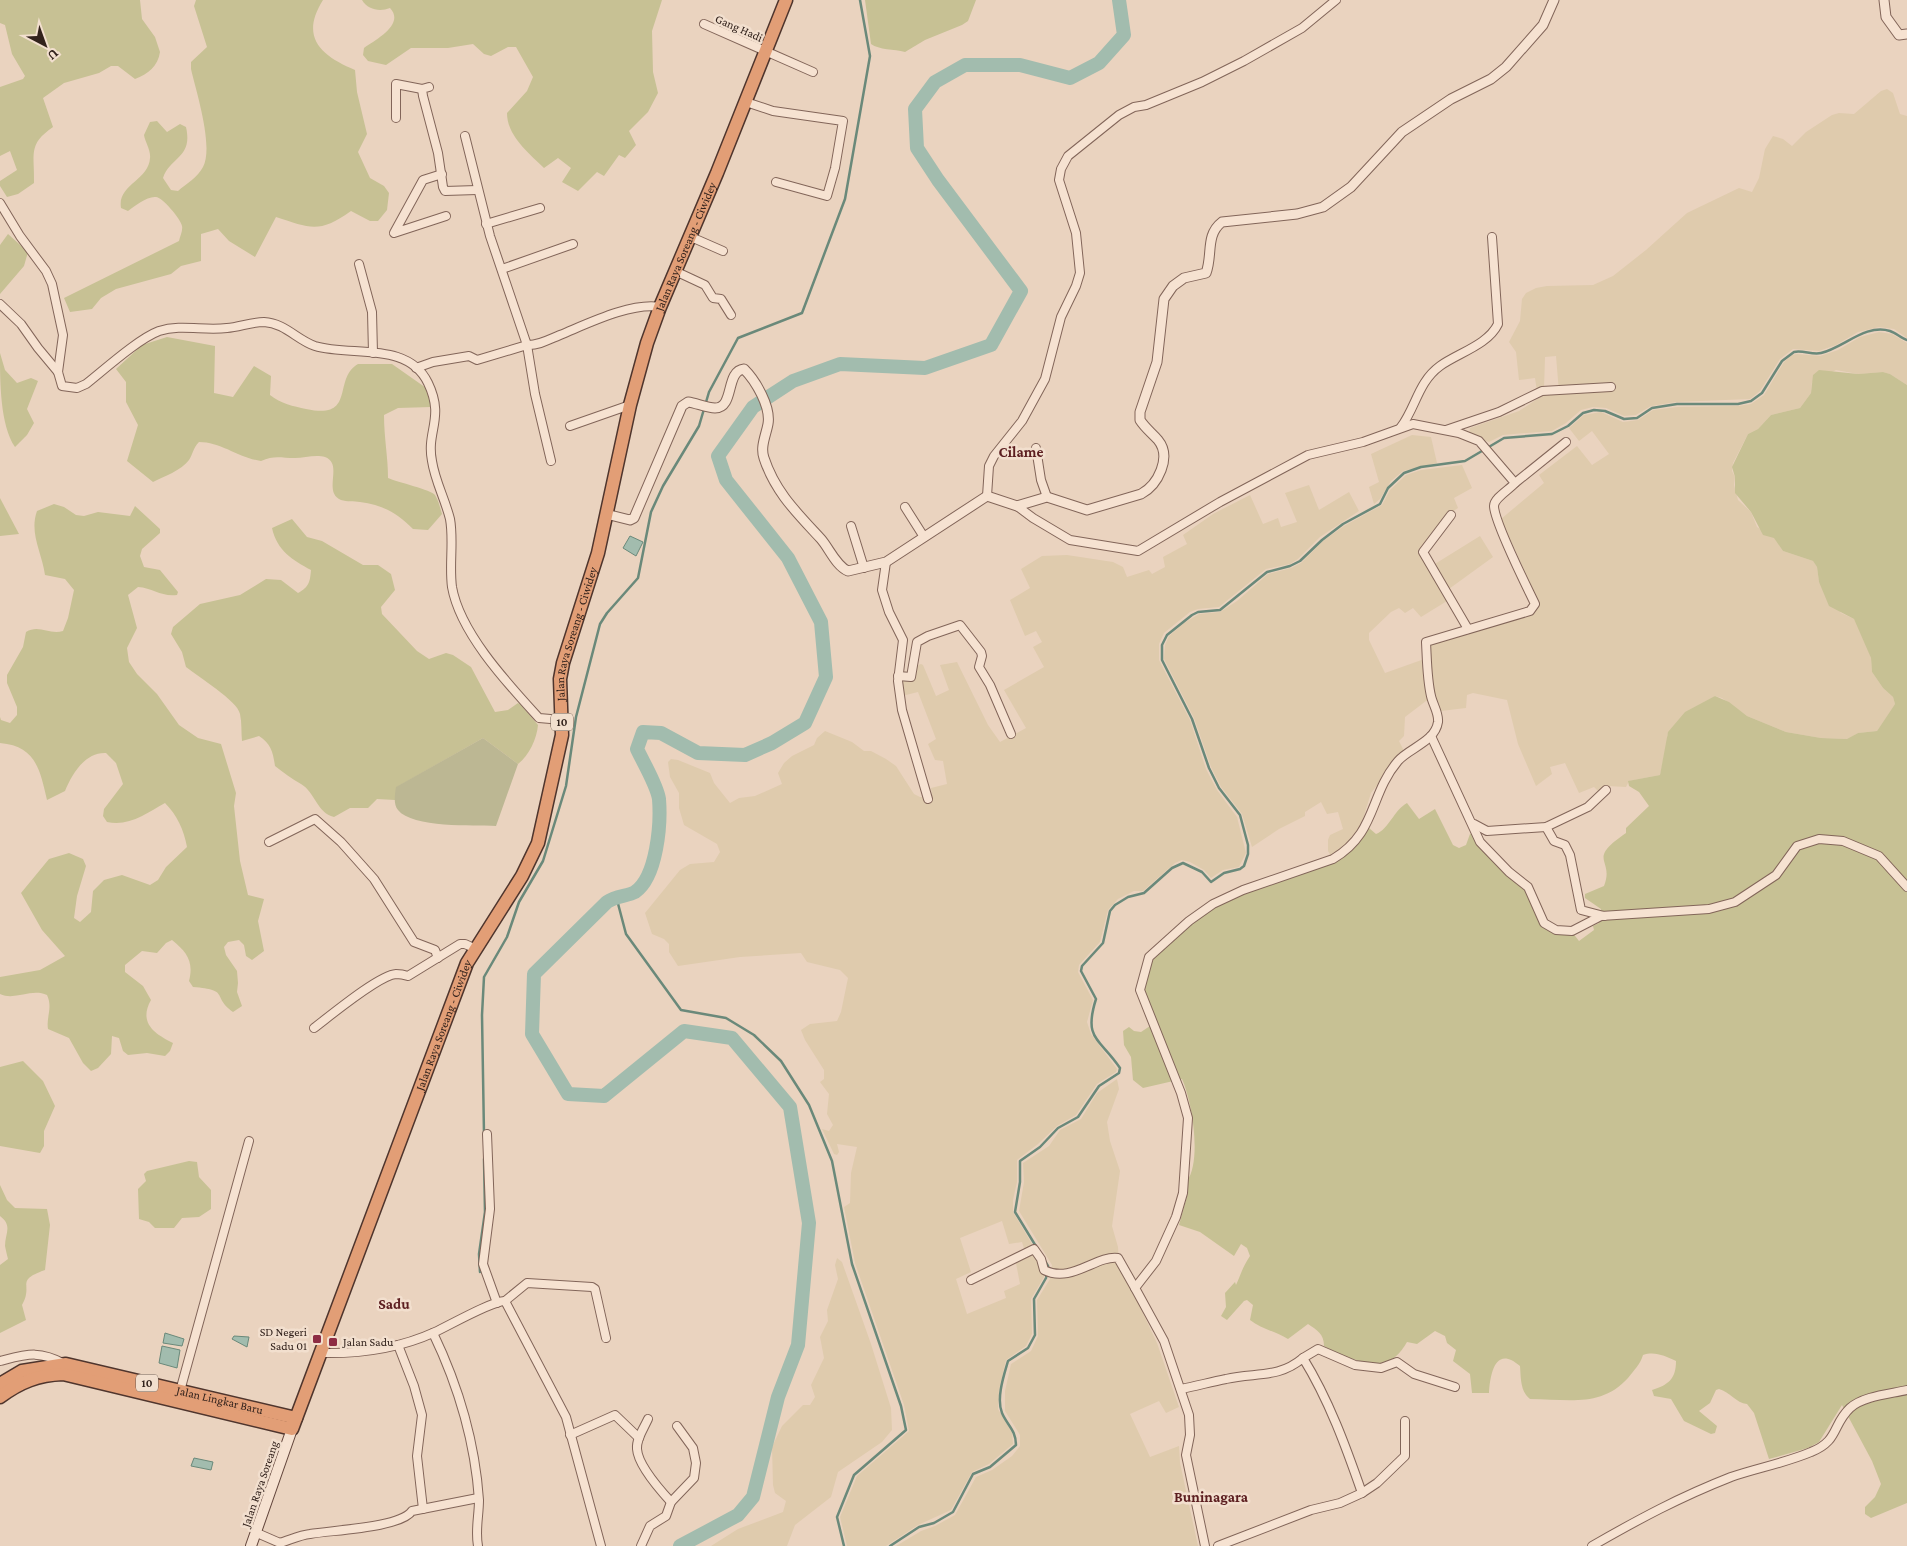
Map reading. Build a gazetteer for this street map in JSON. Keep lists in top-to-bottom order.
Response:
{
  "streets": {
    "highway": ["Jalan Raya Soreang - Ciwidey", "10", "Jalan Lingkar Baru"],
    "main road": ["Jalan Raya Soreang"],
    "street": ["Gang Hadi"]
  },
  "crossings": [
    ["Gang Hadi", "Jalan Raya Soreang - Ciwidey"],
    ["Jalan Raya Soreang - Ciwidey", "Jalan Lingkar Baru"],
    ["Jalan Raya Soreang - Ciwidey", "Jalan Raya Soreang"],
    ["Jalan Lingkar Baru", "Jalan Raya Soreang"]
  ],
  "districts": ["Cilame", "Sadu", "Buninagara"],
  "places": {
    "transit": ["SD Negeri Sadu 01", "Jalan Sadu"]
  },
  "north": "bottom right"
}
